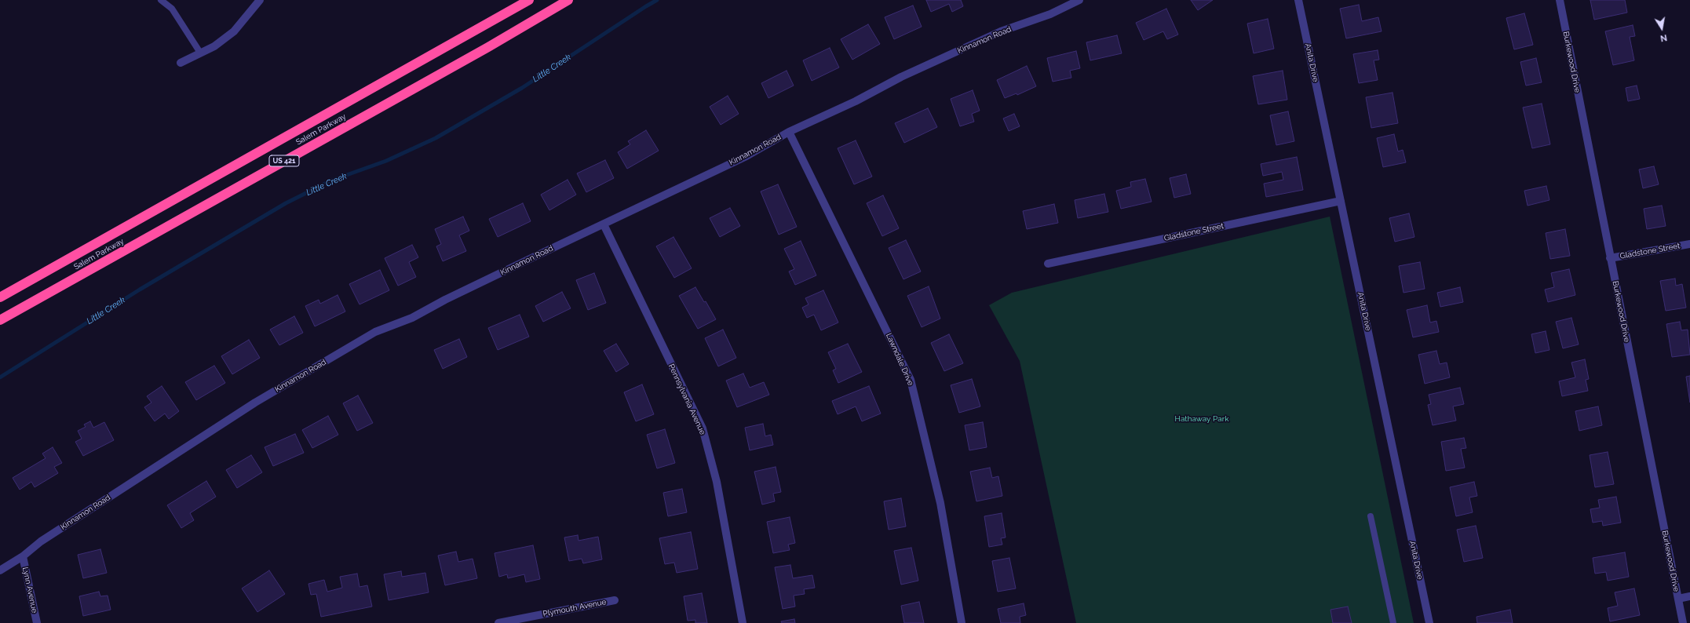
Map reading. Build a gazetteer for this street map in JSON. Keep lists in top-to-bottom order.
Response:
{
  "streets": {
    "highway": ["Salem Parkway", "US 421"],
    "street": [
      "Kinnamon Road",
      "Burkewood Drive",
      "Anita Drive",
      "Gladstone Street",
      "Lawndale Drive",
      "Pennsylvania Avenue",
      "Lynn Avenue",
      "Plymouth Avenue"
    ]
  },
  "crossings": [
    ["Kinnamon Road", "Lawndale Drive"],
    ["Kinnamon Road", "Pennsylvania Avenue"],
    ["Kinnamon Road", "Lynn Avenue"],
    ["Burkewood Drive", "Gladstone Street"],
    ["Anita Drive", "Gladstone Street"]
  ],
  "water": ["Little Creek"],
  "parks": ["Hathaway Park"],
  "north": "bottom"
}
